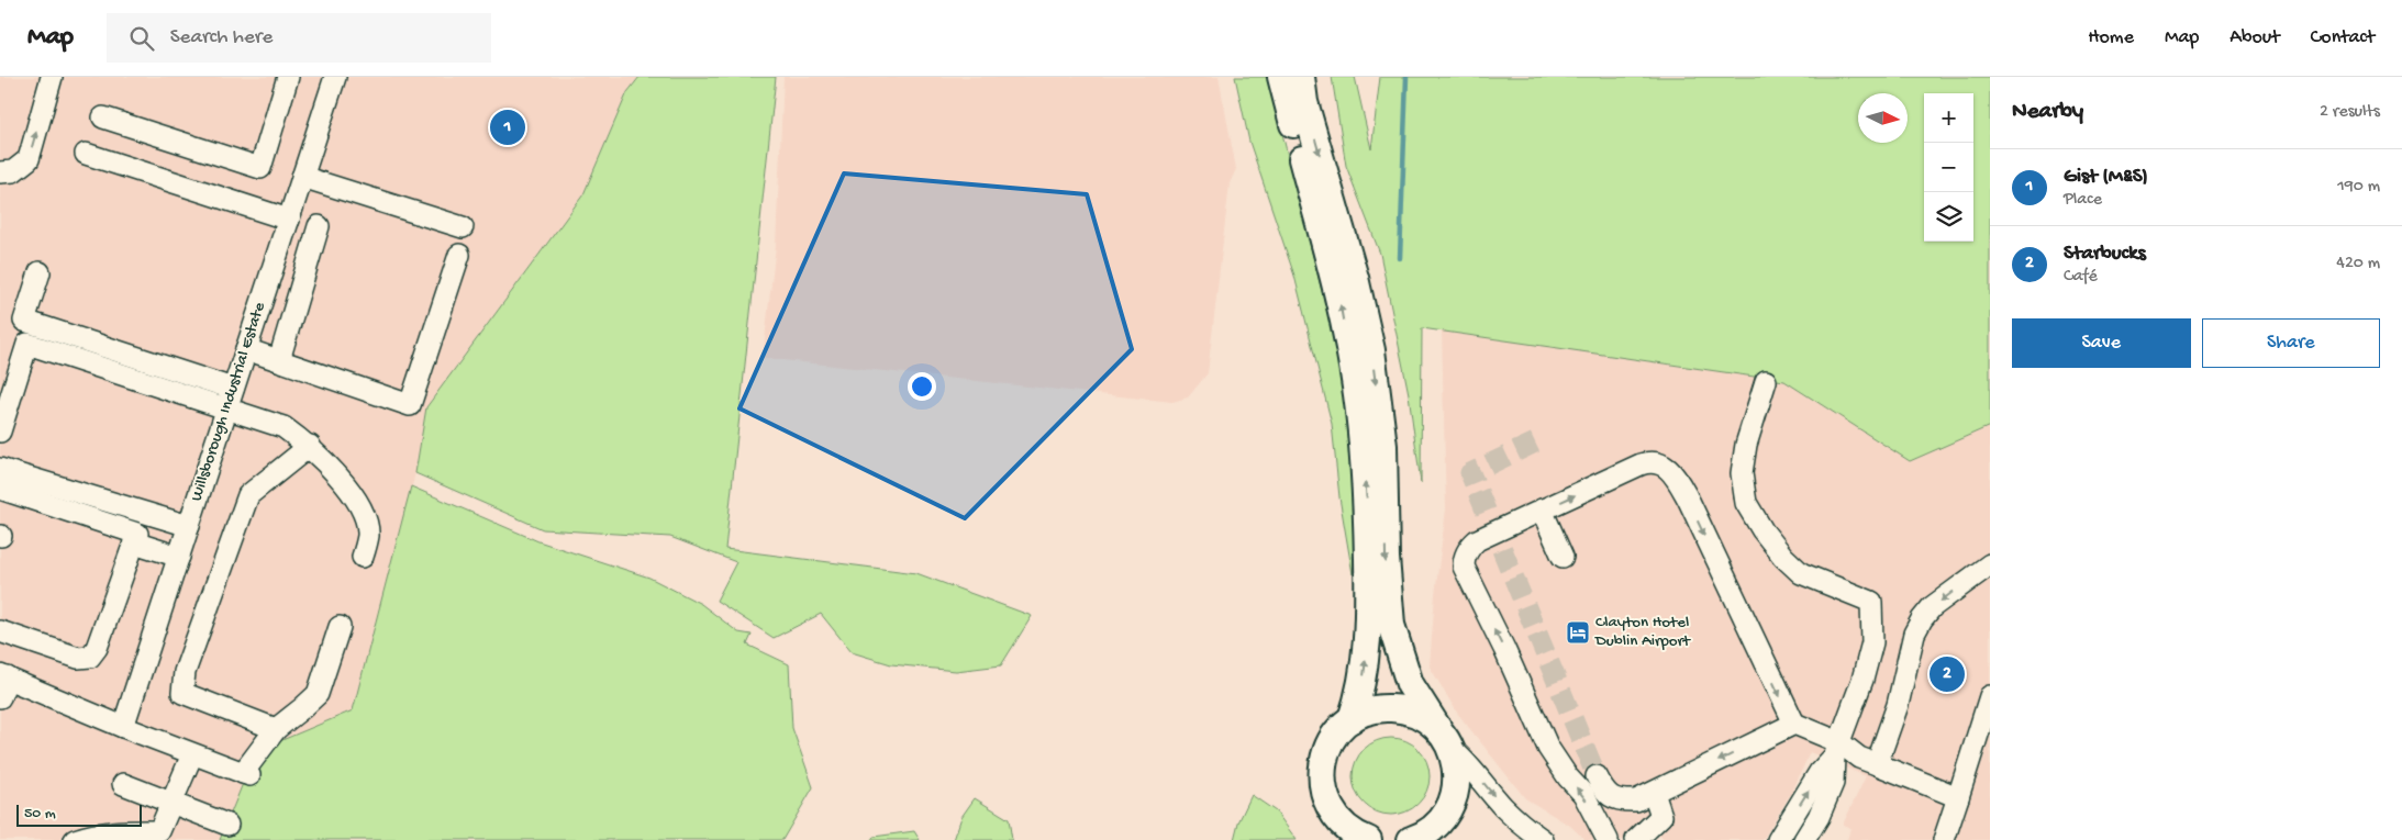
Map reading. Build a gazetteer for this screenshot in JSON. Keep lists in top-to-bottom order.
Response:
{
  "streets": {
    "street": ["Willsborough Industrial Estate"]
  },
  "places": {
    "hotel": ["Clayton Hotel Dublin Airport"]
  },
  "scale_bar": "50 m",
  "north": "right",
  "page": {
    "header": "Map",
    "search": "Search here",
    "nav": [
      "Home",
      "Map",
      "About",
      "Contact"
    ],
    "heading": ["Nearby", "2 results"],
    "map_buttons": ["+", "−"],
    "pins": ["1", "2"],
    "list": [
      {
        "mark": "1",
        "name": "Gist (M&S)",
        "note": "Place",
        "value": "190 m"
      },
      {
        "mark": "2",
        "name": "Starbucks",
        "note": "Café",
        "value": "420 m"
      }
    ],
    "buttons": ["Save", "Share"],
    "scale": "50 m"
  }
}
